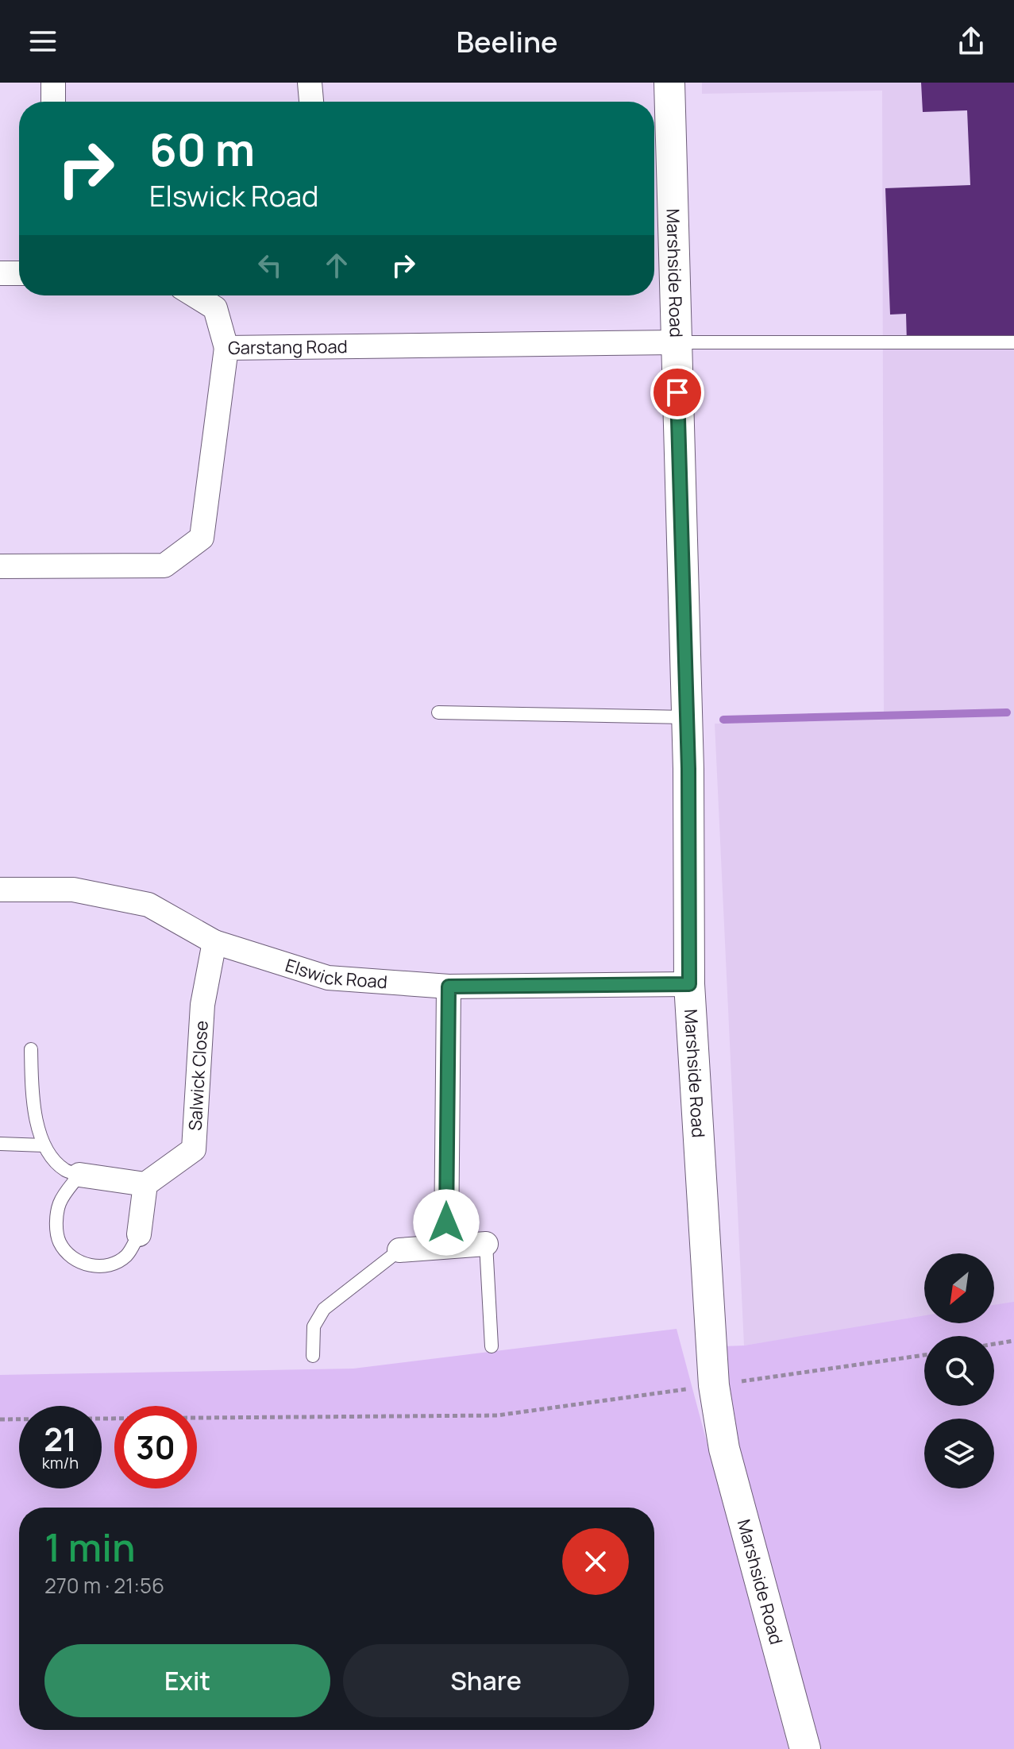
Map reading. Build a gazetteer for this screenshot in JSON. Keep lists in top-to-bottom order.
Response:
{
  "streets": {
    "street": [
      "Marshside Road",
      "Garstang Road",
      "Elswick Road",
      "Salwick Close"
    ]
  },
  "crossings": [
    ["Marshside Road", "Garstang Road"],
    ["Marshside Road", "Elswick Road"],
    ["Elswick Road", "Salwick Close"]
  ],
  "north": "bottom left",
  "page": {
    "header": "Beeline",
    "turn": ["60 m", "Elswick Road"],
    "speed": "21 km/h",
    "limit": "30",
    "heading": ["1 min", "270 m · 21:56"],
    "buttons": ["Exit", "Share"]
  }
}
